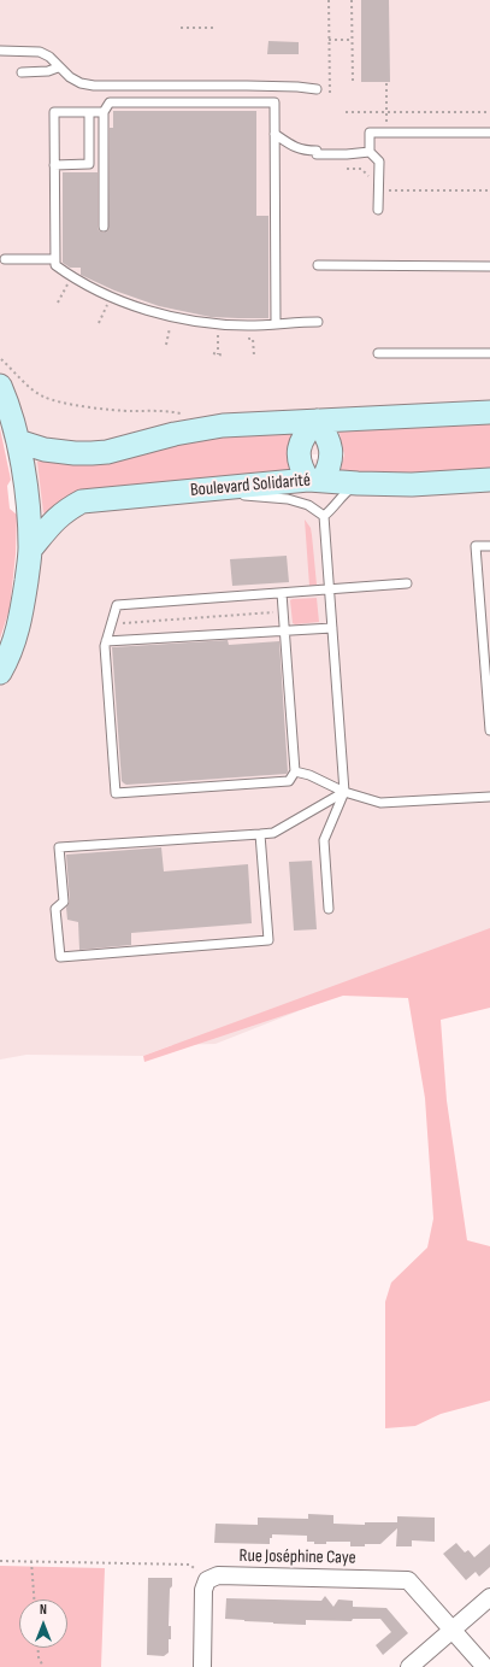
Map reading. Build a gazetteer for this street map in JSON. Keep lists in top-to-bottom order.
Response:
{
  "streets": {
    "main road": ["Boulevard Solidarité"],
    "street": ["Rue Joséphine Caye"]
  },
  "north": "top"
}
